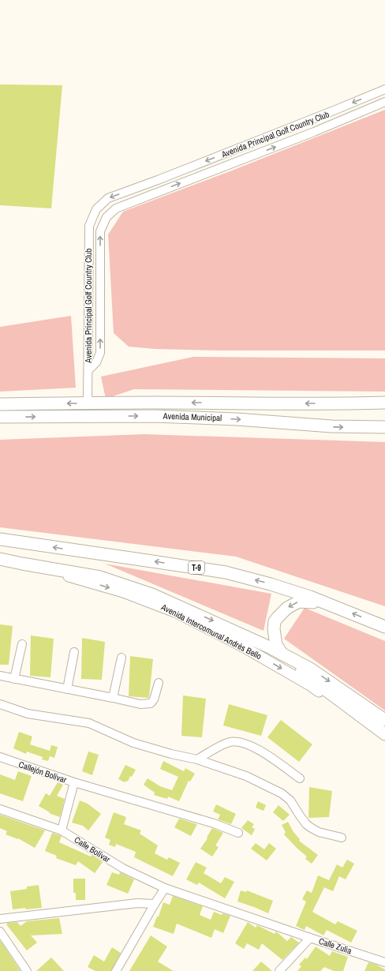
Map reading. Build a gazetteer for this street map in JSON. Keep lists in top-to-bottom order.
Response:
{
  "streets": {
    "highway": ["Avenida Municipal", "T-9", "Avenida Intercomunal Andrés Bello"],
    "street": [
      "Avenida Principal Golf Country Club",
      "Callejón Bolívar",
      "Calle Bolívar",
      "Calle Zulia"
    ]
  },
  "crossings": [
    ["Callejón Bolívar", "Calle Bolívar"],
    ["Calle Bolívar", "Calle Zulia"]
  ]
}
